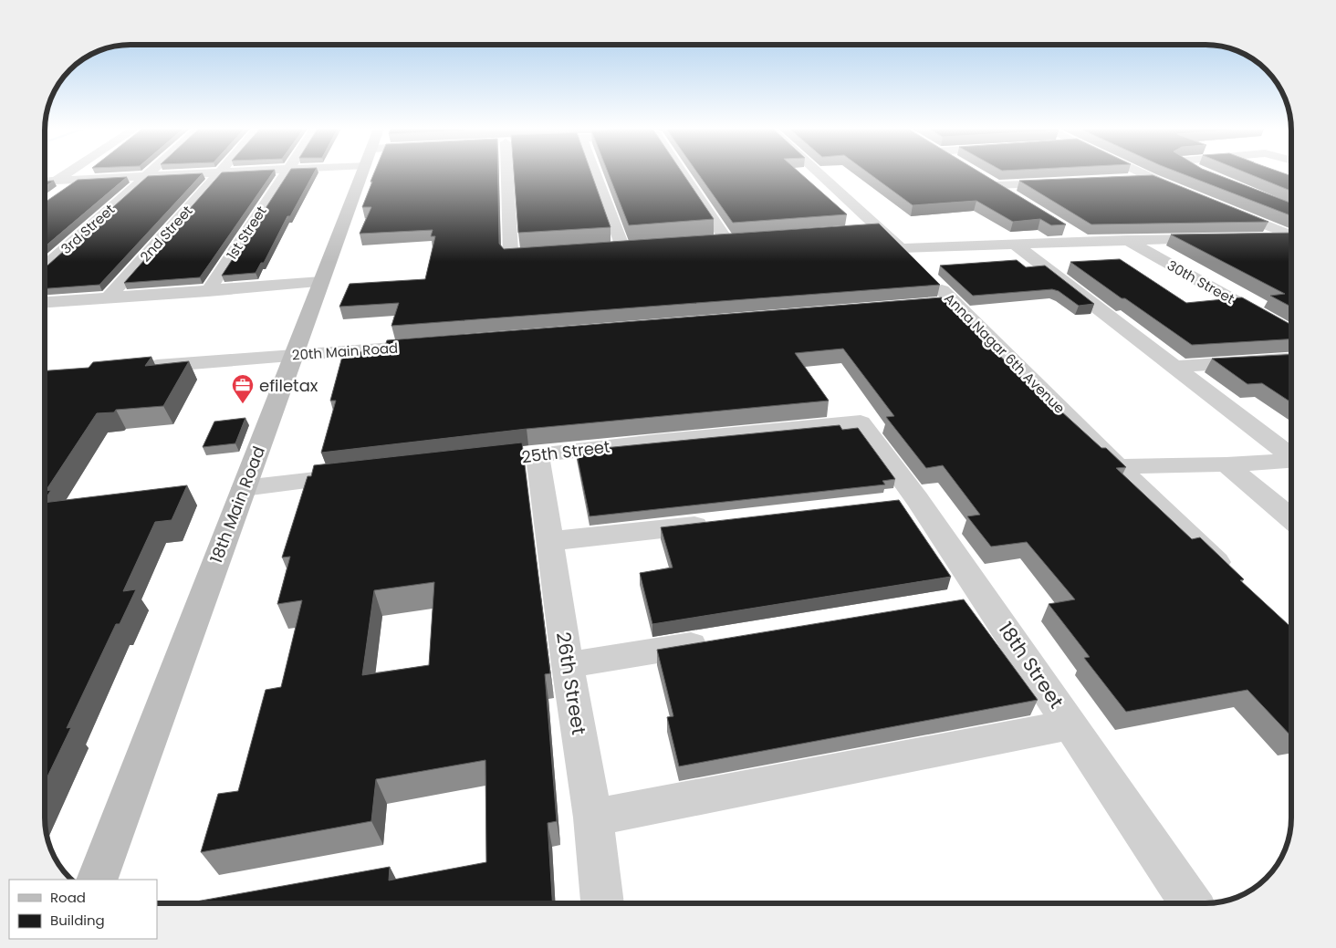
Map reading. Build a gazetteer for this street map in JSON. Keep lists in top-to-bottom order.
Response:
{
  "streets": {
    "street": [
      "3rd Street",
      "1st Street",
      "2nd Street",
      "30th Street",
      "20th Main Road",
      "Anna Nagar 6th Avenue",
      "25th Street",
      "18th Main Road",
      "18th Street",
      "26th Street"
    ]
  },
  "crossings": [
    ["20th Main Road", "18th Main Road"],
    ["25th Street", "18th Street"],
    ["25th Street", "26th Street"]
  ],
  "places": {
    "office": ["efiletax"]
  },
  "legend": ["Road", "Building"]
}
